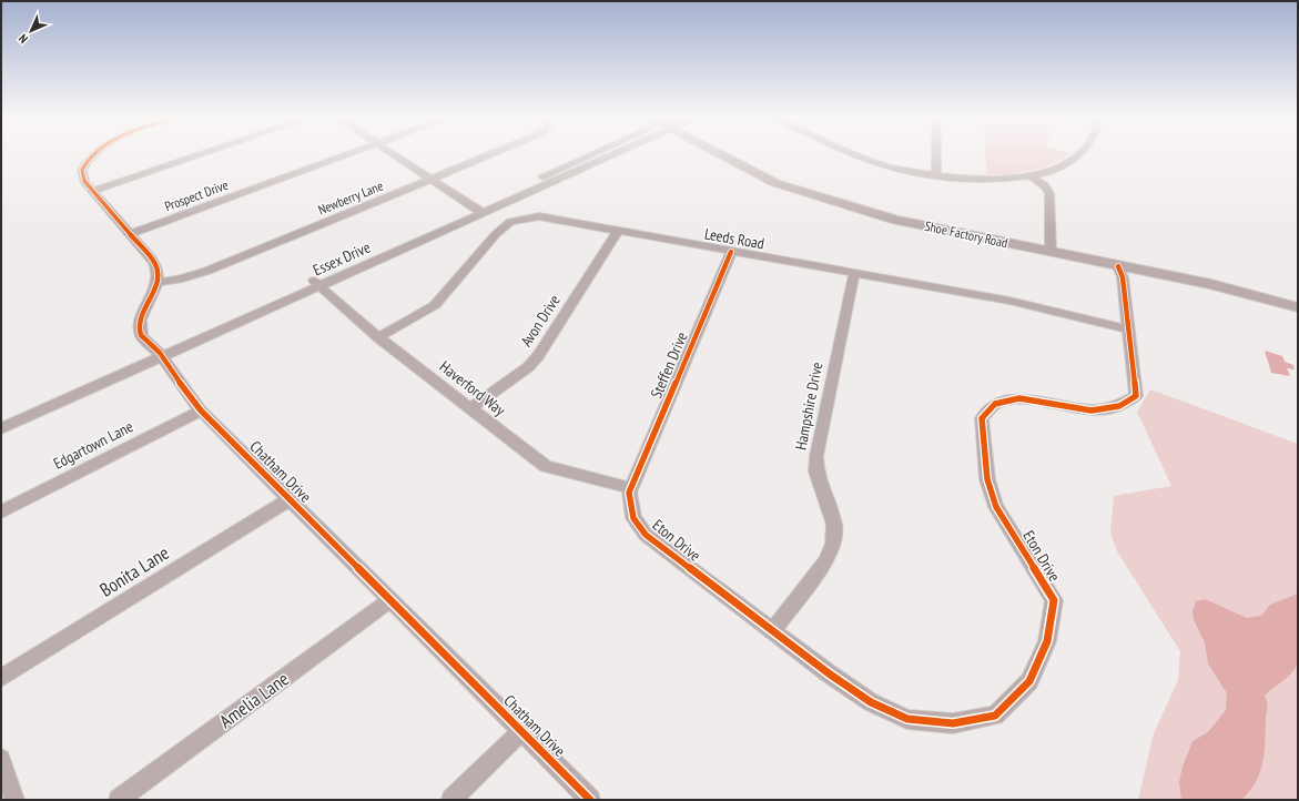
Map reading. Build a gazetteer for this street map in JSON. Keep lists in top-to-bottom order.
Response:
{
  "streets": {
    "street": [
      "Prospect Drive",
      "Newberry Lane",
      "Shoe Factory Road",
      "Leeds Road",
      "Essex Drive",
      "Avon Drive",
      "Steffen Drive",
      "Haverford Way",
      "Hampshire Drive",
      "Edgartown Lane",
      "Chatham Drive",
      "Eton Drive",
      "Bonita Lane",
      "Amelia Lane"
    ]
  },
  "crossings": [
    ["Newberry Lane", "Chatham Drive"],
    ["Shoe Factory Road", "Eton Drive"],
    ["Leeds Road", "Avon Drive"],
    ["Leeds Road", "Steffen Drive"],
    ["Leeds Road", "Haverford Way"],
    ["Leeds Road", "Hampshire Drive"],
    ["Leeds Road", "Eton Drive"],
    ["Essex Drive", "Haverford Way"],
    ["Essex Drive", "Chatham Drive"],
    ["Avon Drive", "Haverford Way"],
    ["Steffen Drive", "Haverford Way"],
    ["Steffen Drive", "Eton Drive"],
    ["Haverford Way", "Eton Drive"],
    ["Hampshire Drive", "Eton Drive"],
    ["Edgartown Lane", "Chatham Drive"],
    ["Chatham Drive", "Bonita Lane"],
    ["Chatham Drive", "Amelia Lane"]
  ],
  "north": "bottom left"
}
